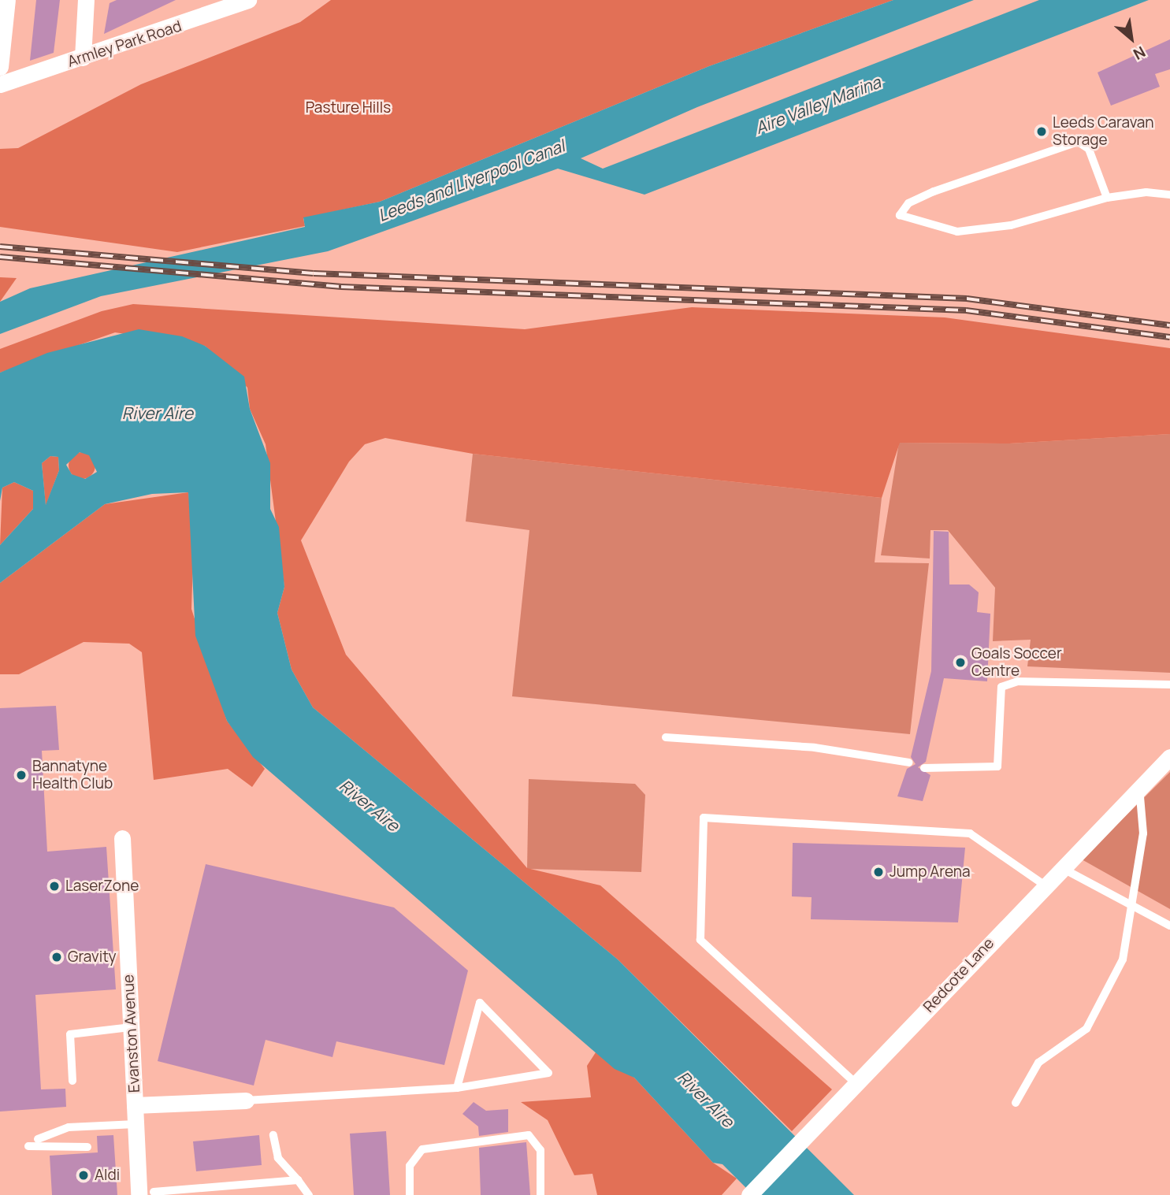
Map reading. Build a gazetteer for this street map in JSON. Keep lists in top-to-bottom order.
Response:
{
  "streets": {
    "street": ["Armley Park Road", "Redcote Lane", "Evanston Avenue"]
  },
  "water": ["Aire Valley Marina", "Leeds and Liverpool Canal", "River Aire"],
  "parks": ["Pasture Hills"],
  "places": [
    "Leeds Caravan Storage",
    "Goals Soccer Centre",
    "Bannatyne Health Club",
    "Jump Arena",
    "LaserZone",
    "Gravity",
    "Aldi"
  ],
  "north": "bottom right"
}
